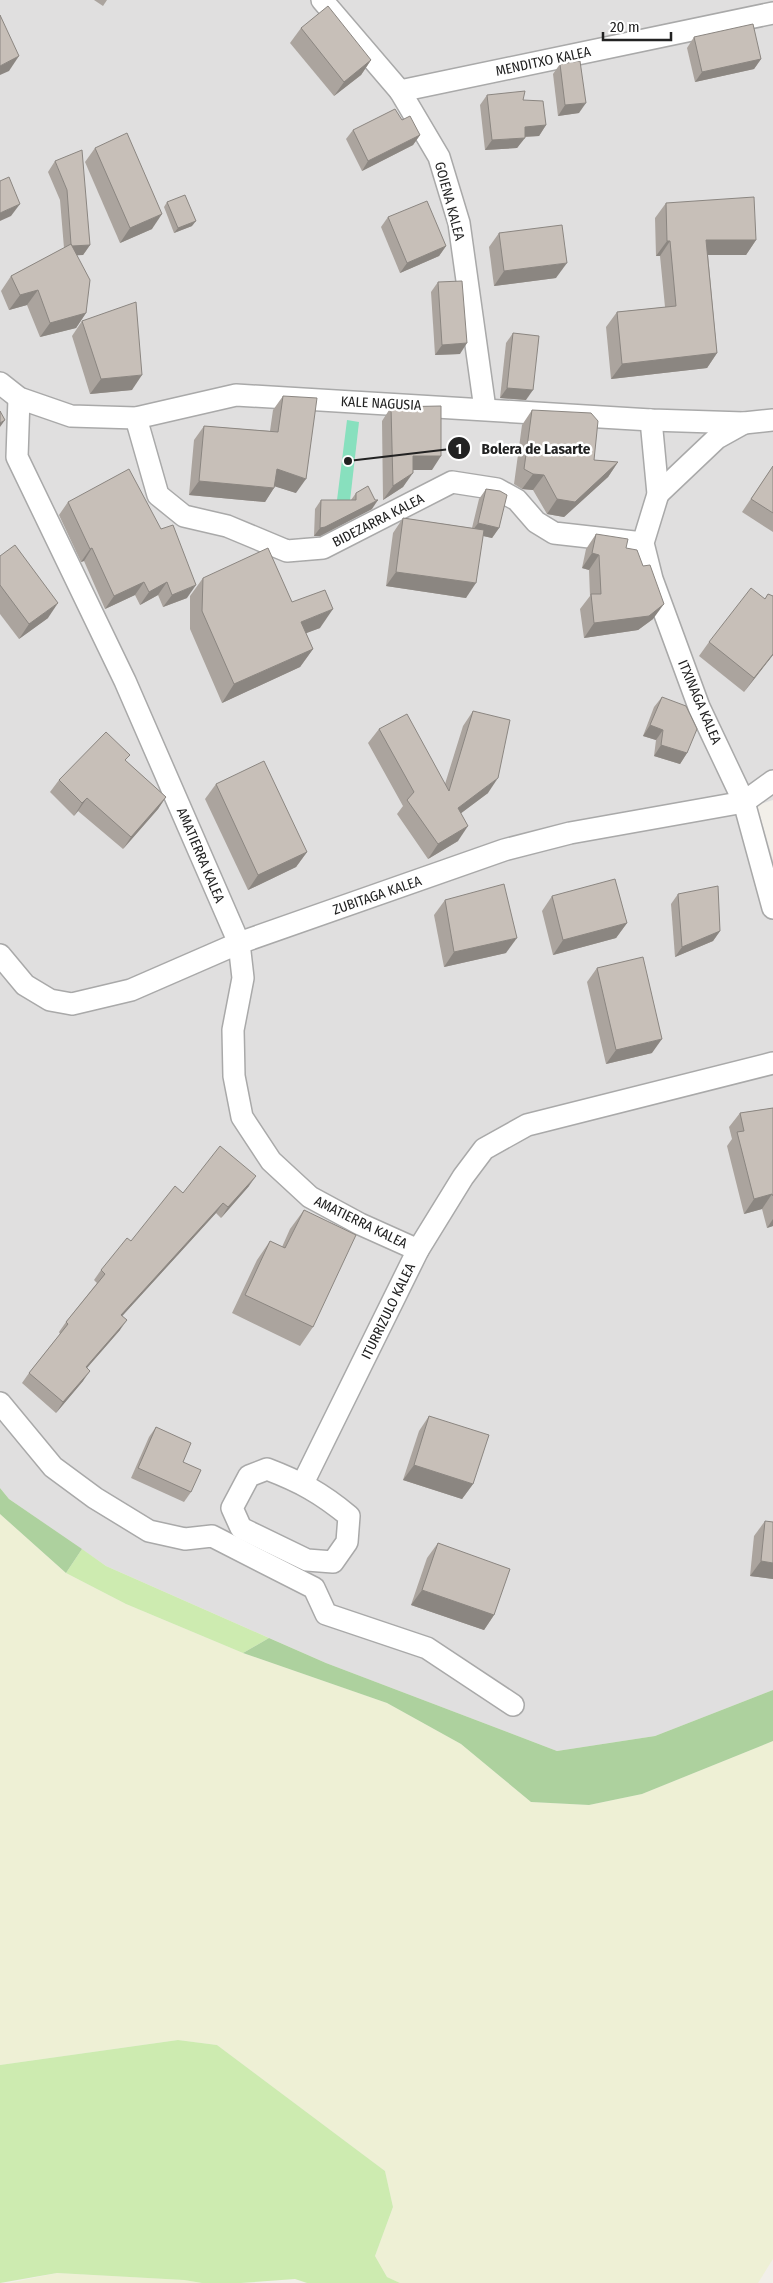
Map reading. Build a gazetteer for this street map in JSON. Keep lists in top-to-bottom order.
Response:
{
  "streets": {
    "street": [
      "MENDITXO KALEA",
      "GOIENA KALEA",
      "KALE NAGUSIA",
      "BIDEZARRA KALEA",
      "ITXINAGA KALEA",
      "AMATIERRA KALEA",
      "ZUBITAGA KALEA",
      "ITURRIZULO KALEA"
    ]
  },
  "crossings": [
    ["MENDITXO KALEA", "GOIENA KALEA"],
    ["GOIENA KALEA", "KALE NAGUSIA"],
    ["KALE NAGUSIA", "BIDEZARRA KALEA"],
    ["KALE NAGUSIA", "AMATIERRA KALEA"],
    ["BIDEZARRA KALEA", "ITXINAGA KALEA"],
    ["ITXINAGA KALEA", "ZUBITAGA KALEA"],
    ["AMATIERRA KALEA", "ZUBITAGA KALEA"],
    ["AMATIERRA KALEA", "ITURRIZULO KALEA"]
  ],
  "places": ["Bolera de Lasarte"],
  "scale_bar": "20 m"
}
